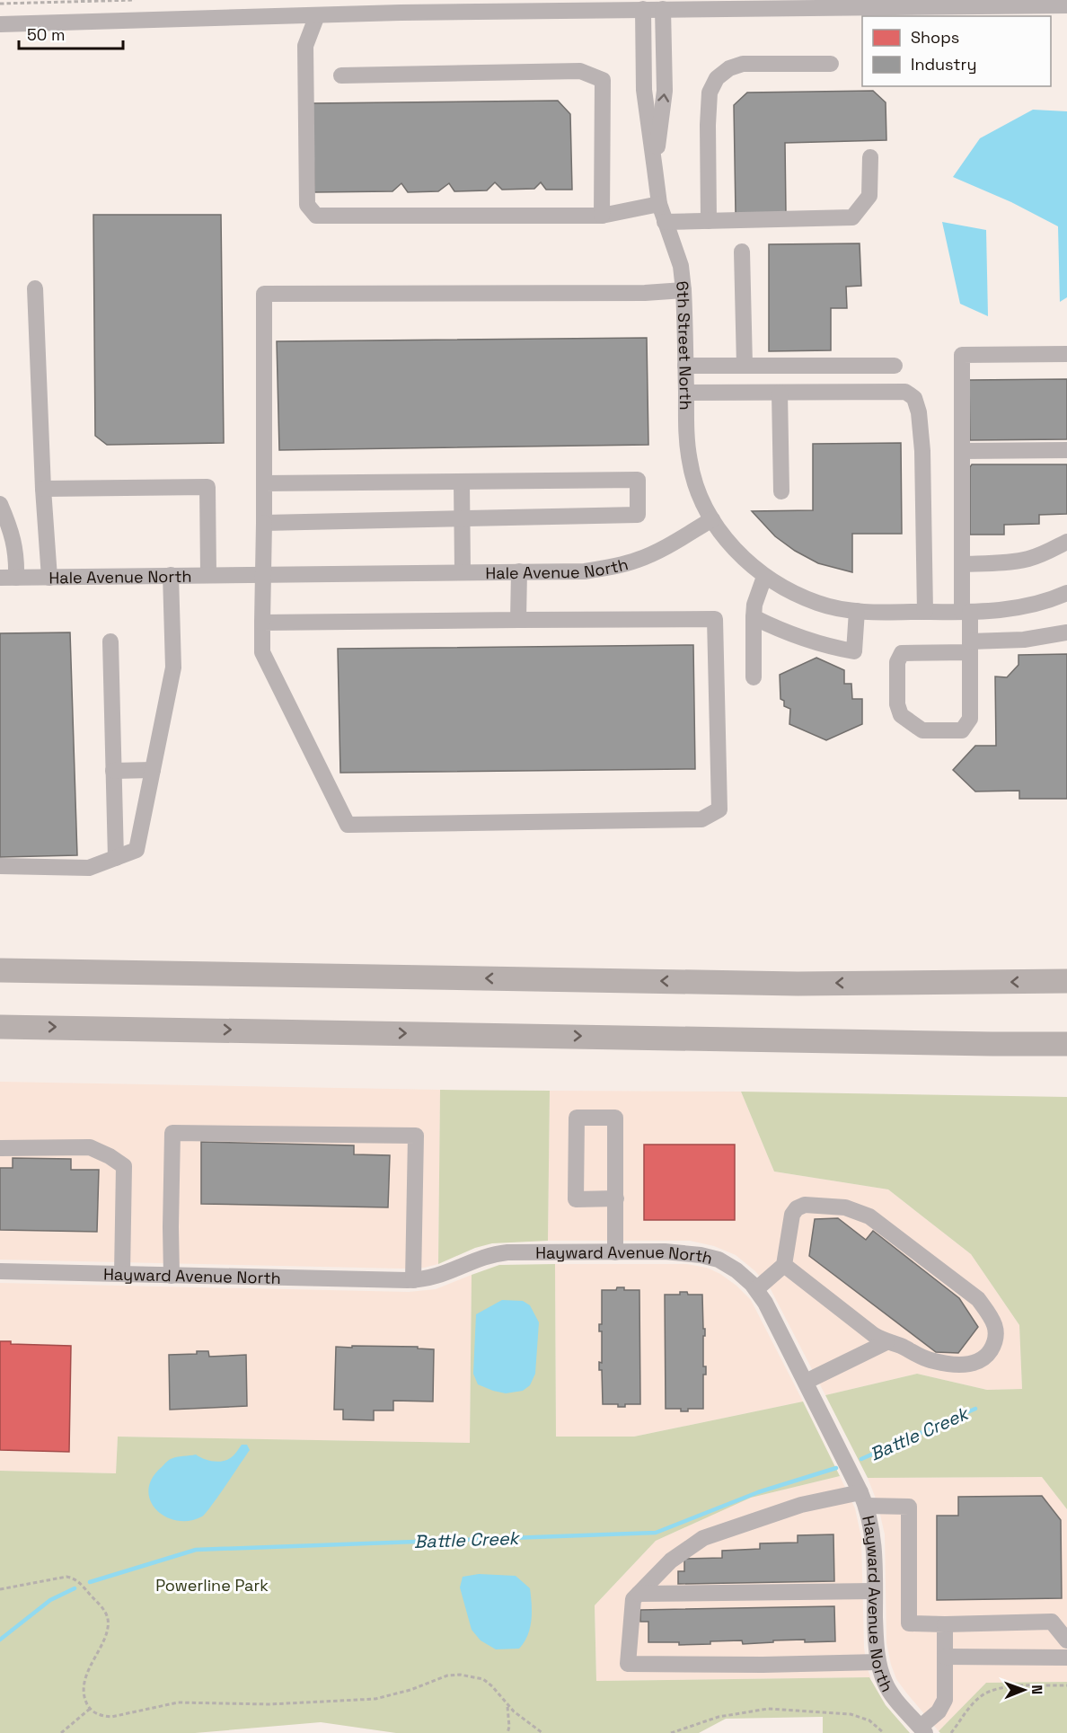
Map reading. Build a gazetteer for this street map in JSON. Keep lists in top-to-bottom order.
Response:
{
  "streets": {
    "street": ["6th Street North", "Hale Avenue North", "Hayward Avenue North"]
  },
  "crossings": [
    ["6th Street North", "Hale Avenue North"]
  ],
  "water": ["Battle Creek"],
  "parks": ["Powerline Park"],
  "legend": ["Shops", "Industry"],
  "scale_bar": "50 m",
  "north": "right"
}
